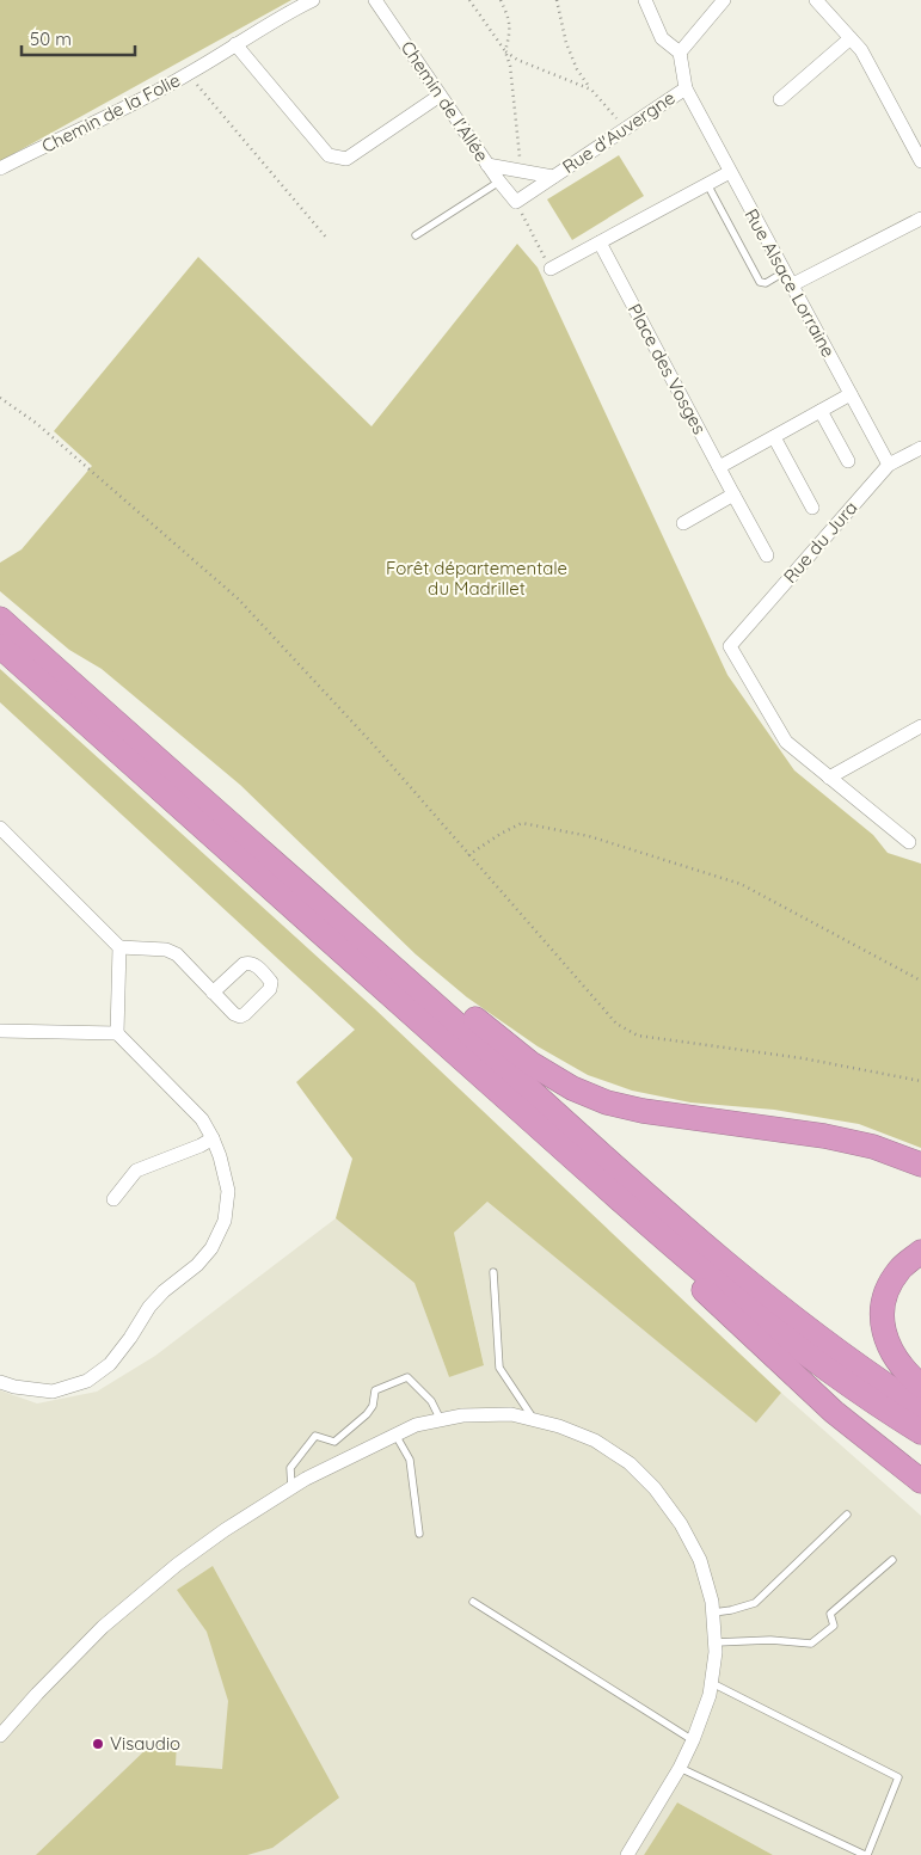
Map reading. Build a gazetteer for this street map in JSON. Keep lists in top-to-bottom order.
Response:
{
  "streets": {
    "street": [
      "Chemin de l'Allée",
      "Chemin de la Folie",
      "Rue d'Auvergne",
      "Rue Alsace Lorraine",
      "Place des Vosges",
      "Rue du Jura"
    ]
  },
  "crossings": [
    ["Chemin de l'Allée", "Rue d'Auvergne"],
    ["Rue d'Auvergne", "Rue Alsace Lorraine"],
    ["Rue Alsace Lorraine", "Rue du Jura"]
  ],
  "parks": ["Forêt départementale du Madrillet"],
  "places": ["Visaudio"],
  "scale_bar": "50 m"
}
